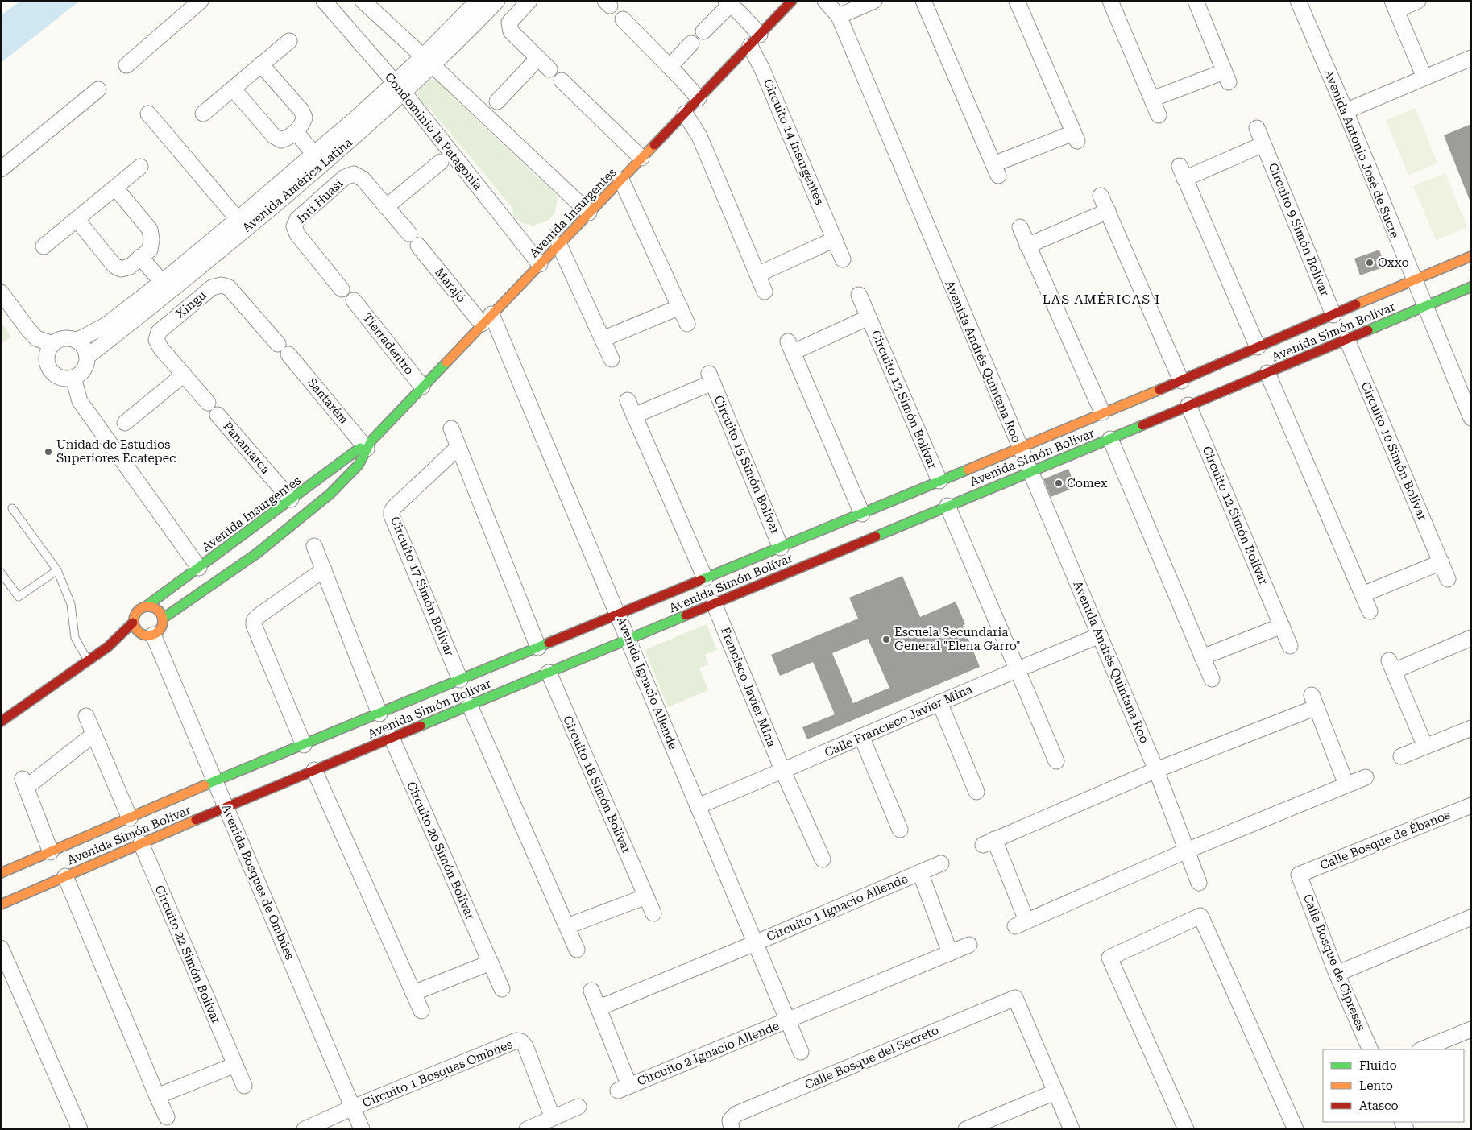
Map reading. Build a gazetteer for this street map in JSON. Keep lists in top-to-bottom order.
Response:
{
  "streets": {
    "main road": ["Avenida Insurgentes", "Avenida Simón Bolívar"],
    "street": [
      "Condominio la Patagonia",
      "Circuito 14 Insurgentes",
      "Avenida Antonio José de Sucre",
      "Avenida América Latina",
      "Inti Huasi",
      "Circuito 9 Simón Bolívar",
      "Marajó",
      "Xingu",
      "Tierradentro",
      "Avenida Andrés Quintana Roo",
      "Circuito 13 Simón Bolívar",
      "Santarém",
      "Panamarca",
      "Circuito 10 Simón Bolívar",
      "Circuito 15 Simón Bolívar",
      "Circuito 12 Simón Bolívar",
      "Circuito 17 Simón Bolívar",
      "Avenida Ignacio Allende",
      "Francisco Javier Mina",
      "Calle Francisco Javier Mina",
      "Circuito 18 Simón Bolívar",
      "Calle Bosque de Ébanos",
      "Circuito 20 Simón Bolívar",
      "Avenida Bosques de Ombúes",
      "Circuito 1 Ignacio Allende",
      "Circuito 22 Simón Bolívar",
      "Calle Bosque de Cipreses",
      "Circuito 2 Ignacio Allende",
      "Calle Bosque del Secreto",
      "Circuito 1 Bosques Ombúes"
    ]
  },
  "crossings": [
    ["Condominio la Patagonia", "Avenida América Latina"],
    ["Condominio la Patagonia", "Avenida Insurgentes"],
    ["Circuito 14 Insurgentes", "Avenida Insurgentes"],
    ["Avenida Antonio José de Sucre", "Avenida Simón Bolívar"],
    ["Inti Huasi", "Marajó"],
    ["Avenida Insurgentes", "Marajó"],
    ["Avenida Insurgentes", "Tierradentro"],
    ["Avenida Insurgentes", "Santarém"],
    ["Avenida Insurgentes", "Panamarca"],
    ["Avenida Insurgentes", "Avenida Ignacio Allende"],
    ["Avenida Insurgentes", "Avenida Bosques de Ombúes"],
    ["Circuito 9 Simón Bolívar", "Avenida Simón Bolívar"],
    ["Marajó", "Avenida Ignacio Allende"],
    ["Xingu", "Santarém"],
    ["Avenida Simón Bolívar", "Avenida Andrés Quintana Roo"],
    ["Avenida Simón Bolívar", "Circuito 13 Simón Bolívar"],
    ["Avenida Simón Bolívar", "Circuito 10 Simón Bolívar"],
    ["Avenida Simón Bolívar", "Circuito 15 Simón Bolívar"],
    ["Avenida Simón Bolívar", "Circuito 12 Simón Bolívar"],
    ["Avenida Simón Bolívar", "Circuito 17 Simón Bolívar"],
    ["Avenida Simón Bolívar", "Avenida Ignacio Allende"],
    ["Avenida Simón Bolívar", "Francisco Javier Mina"],
    ["Avenida Simón Bolívar", "Circuito 18 Simón Bolívar"],
    ["Avenida Simón Bolívar", "Circuito 20 Simón Bolívar"],
    ["Avenida Simón Bolívar", "Avenida Bosques de Ombúes"],
    ["Avenida Simón Bolívar", "Circuito 22 Simón Bolívar"],
    ["Avenida Andrés Quintana Roo", "Calle Francisco Javier Mina"],
    ["Avenida Ignacio Allende", "Calle Francisco Javier Mina"],
    ["Avenida Ignacio Allende", "Circuito 1 Ignacio Allende"],
    ["Avenida Ignacio Allende", "Circuito 2 Ignacio Allende"],
    ["Francisco Javier Mina", "Calle Francisco Javier Mina"],
    ["Calle Bosque de Ébanos", "Calle Bosque de Cipreses"],
    ["Avenida Bosques de Ombúes", "Circuito 1 Bosques Ombúes"]
  ],
  "districts": ["LAS AMÉRICAS I"],
  "places": [
    "Oxxo",
    "Unidad de Estudios Superiores Ecatepec",
    "Comex",
    "Escuela Secundaria General \"Elena Garro\""
  ],
  "legend": ["Fluido", "Lento", "Atasco"]
}
